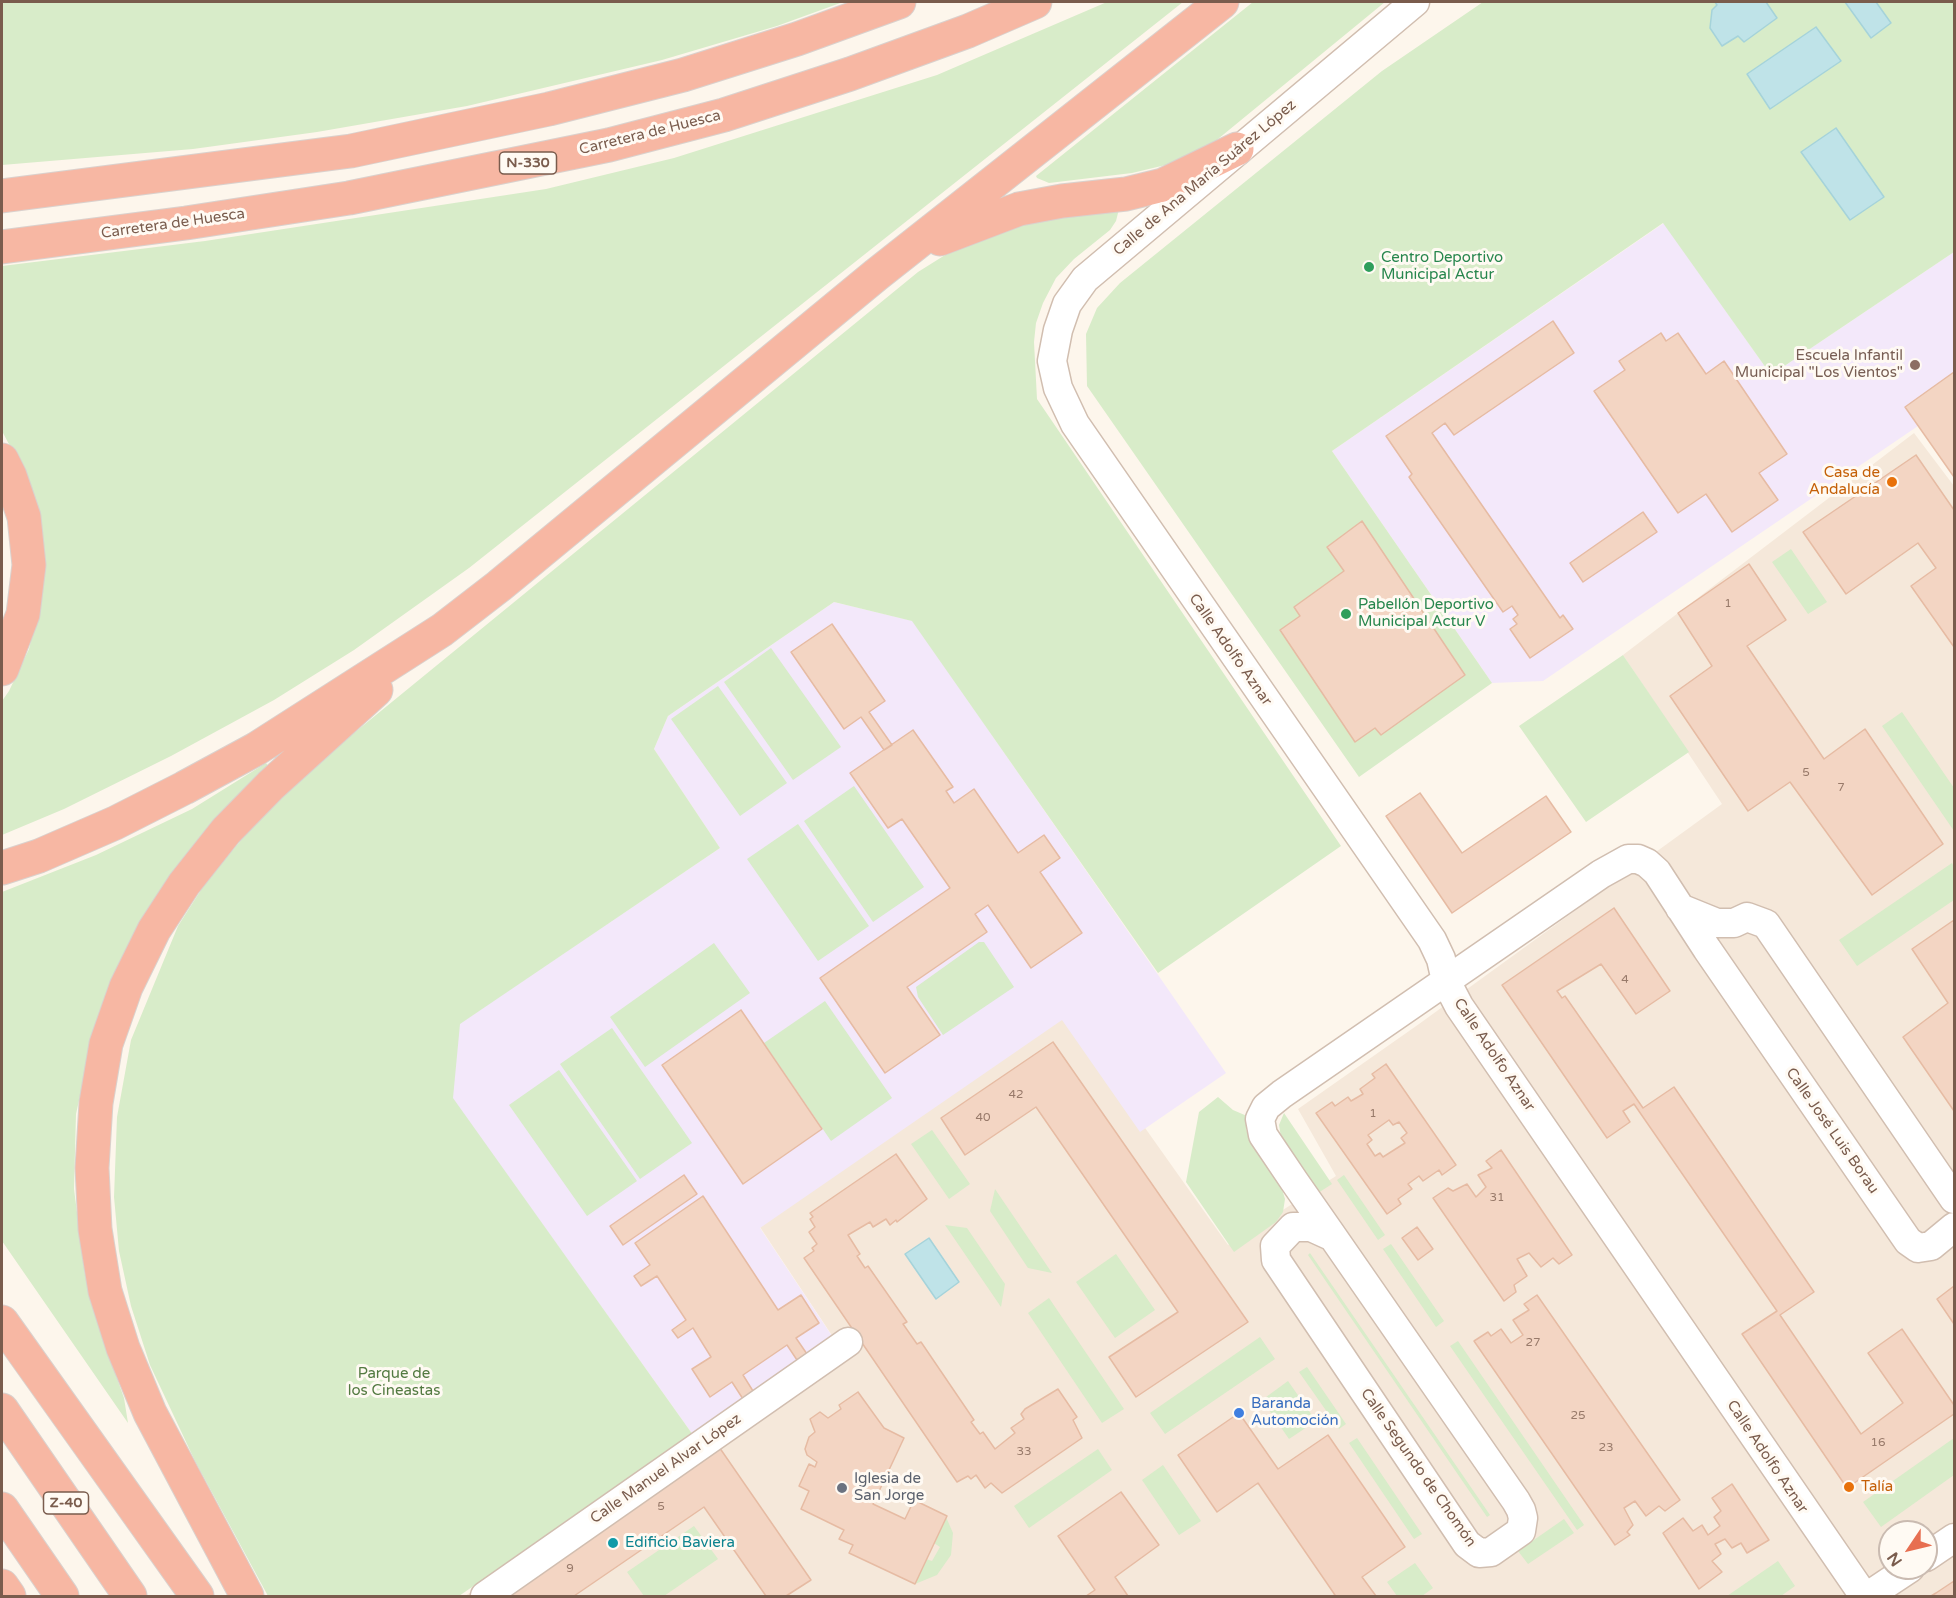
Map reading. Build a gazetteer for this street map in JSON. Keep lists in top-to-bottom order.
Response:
{
  "streets": {
    "highway": ["Carretera de Huesca", "N-330", "Z-40"],
    "street": [
      "Calle de Ana María Suárez López",
      "Calle Adolfo Aznar",
      "Calle José Luis Borau",
      "Calle Segundo de Chomón",
      "Calle Manuel Alvar López"
    ]
  },
  "crossings": [
    ["Calle de Ana María Suárez López", "Calle Adolfo Aznar"],
    ["Calle Adolfo Aznar", "Calle José Luis Borau"],
    ["Calle Adolfo Aznar", "Calle Segundo de Chomón"],
    ["Calle José Luis Borau", "Calle Segundo de Chomón"]
  ],
  "parks": ["Parque de los Cineastas"],
  "places": [
    "Centro Deportivo Municipal Actur",
    "Escuela Infantil Municipal \"Los Vientos\"",
    "Casa de Andalucía",
    "Pabellón Deportivo Municipal Actur V",
    "Baranda Automoción",
    "Talía",
    "Iglesia de San Jorge",
    "Edificio Baviera"
  ],
  "house_numbers": [
    "1",
    "5",
    "7",
    "4",
    "42",
    "1",
    "40",
    "31",
    "27",
    "25",
    "16",
    "23",
    "33",
    "5",
    "9"
  ],
  "north": "bottom left"
}
